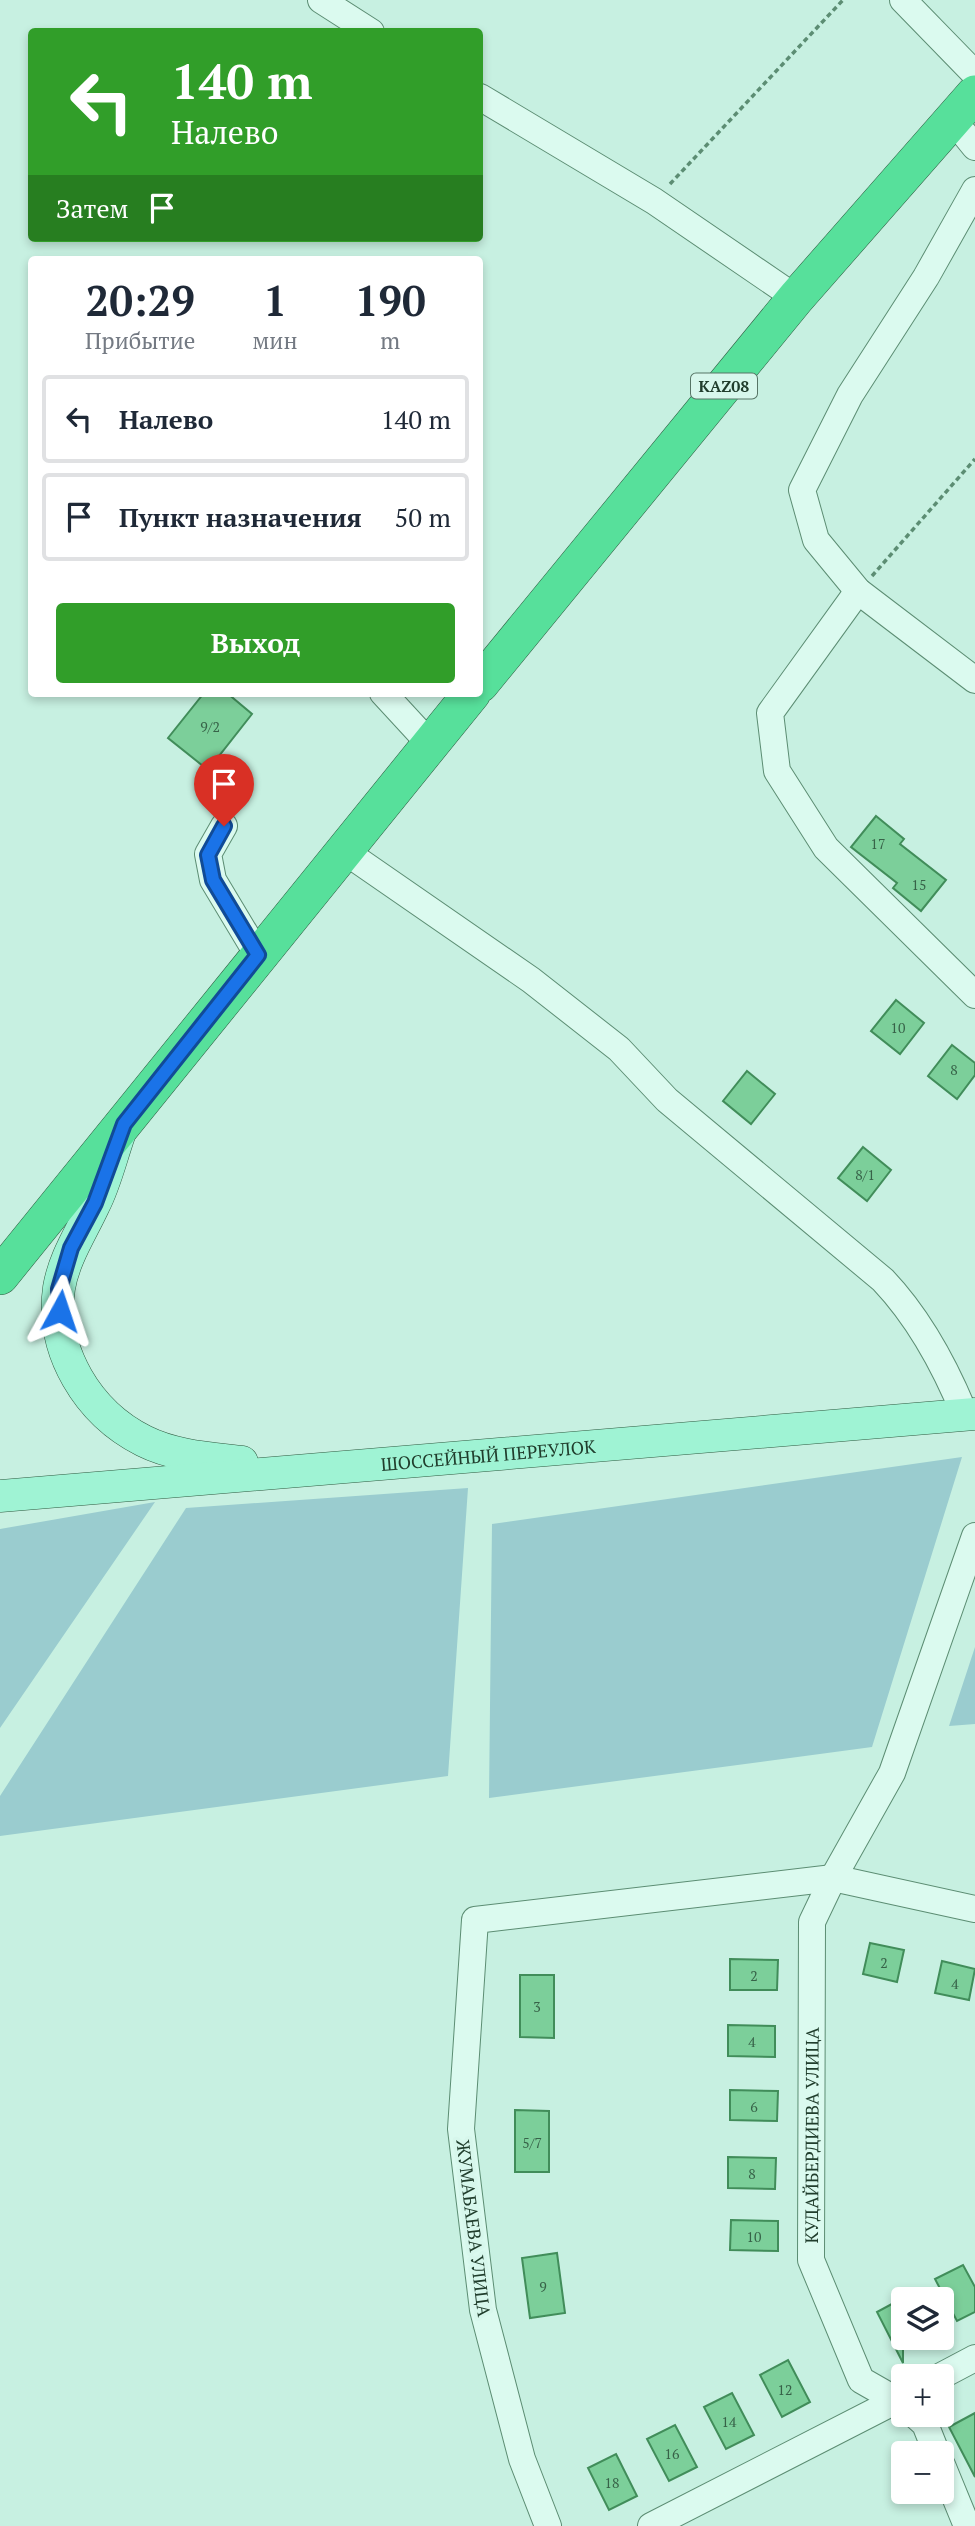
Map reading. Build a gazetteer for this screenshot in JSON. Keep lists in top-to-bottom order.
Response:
{
  "streets": {
    "highway": ["KAZ08"],
    "main road": ["ШОССЕЙНЫЙ ПЕРЕУЛОК"],
    "street": ["КУДАЙБЕРДИЕВА УЛИЦА", "ЖУМАБАЕВА УЛИЦА"]
  },
  "crossings": [
    ["КУДАЙБЕРДИЕВА УЛИЦА", "ЖУМАБАЕВА УЛИЦА"]
  ],
  "house_numbers": [
    "9/2",
    "17",
    "15",
    "10",
    "8",
    "8/1",
    "2",
    "2",
    "4",
    "3",
    "4",
    "6",
    "5/7",
    "8",
    "10",
    "9",
    "12",
    "14",
    "16",
    "18"
  ],
  "page": {
    "turn": ["140 m", "Налево"],
    "then": "Затем",
    "eta": [
      "20:29",
      "Прибытие",
      "1",
      "мин",
      "190",
      "m"
    ],
    "list": [
      {
        "name": "Налево",
        "value": "140 m"
      },
      {
        "name": "Пункт назначения",
        "value": "50 m"
      }
    ],
    "buttons": "Выход",
    "map_buttons": ["+", "−"]
  }
}
